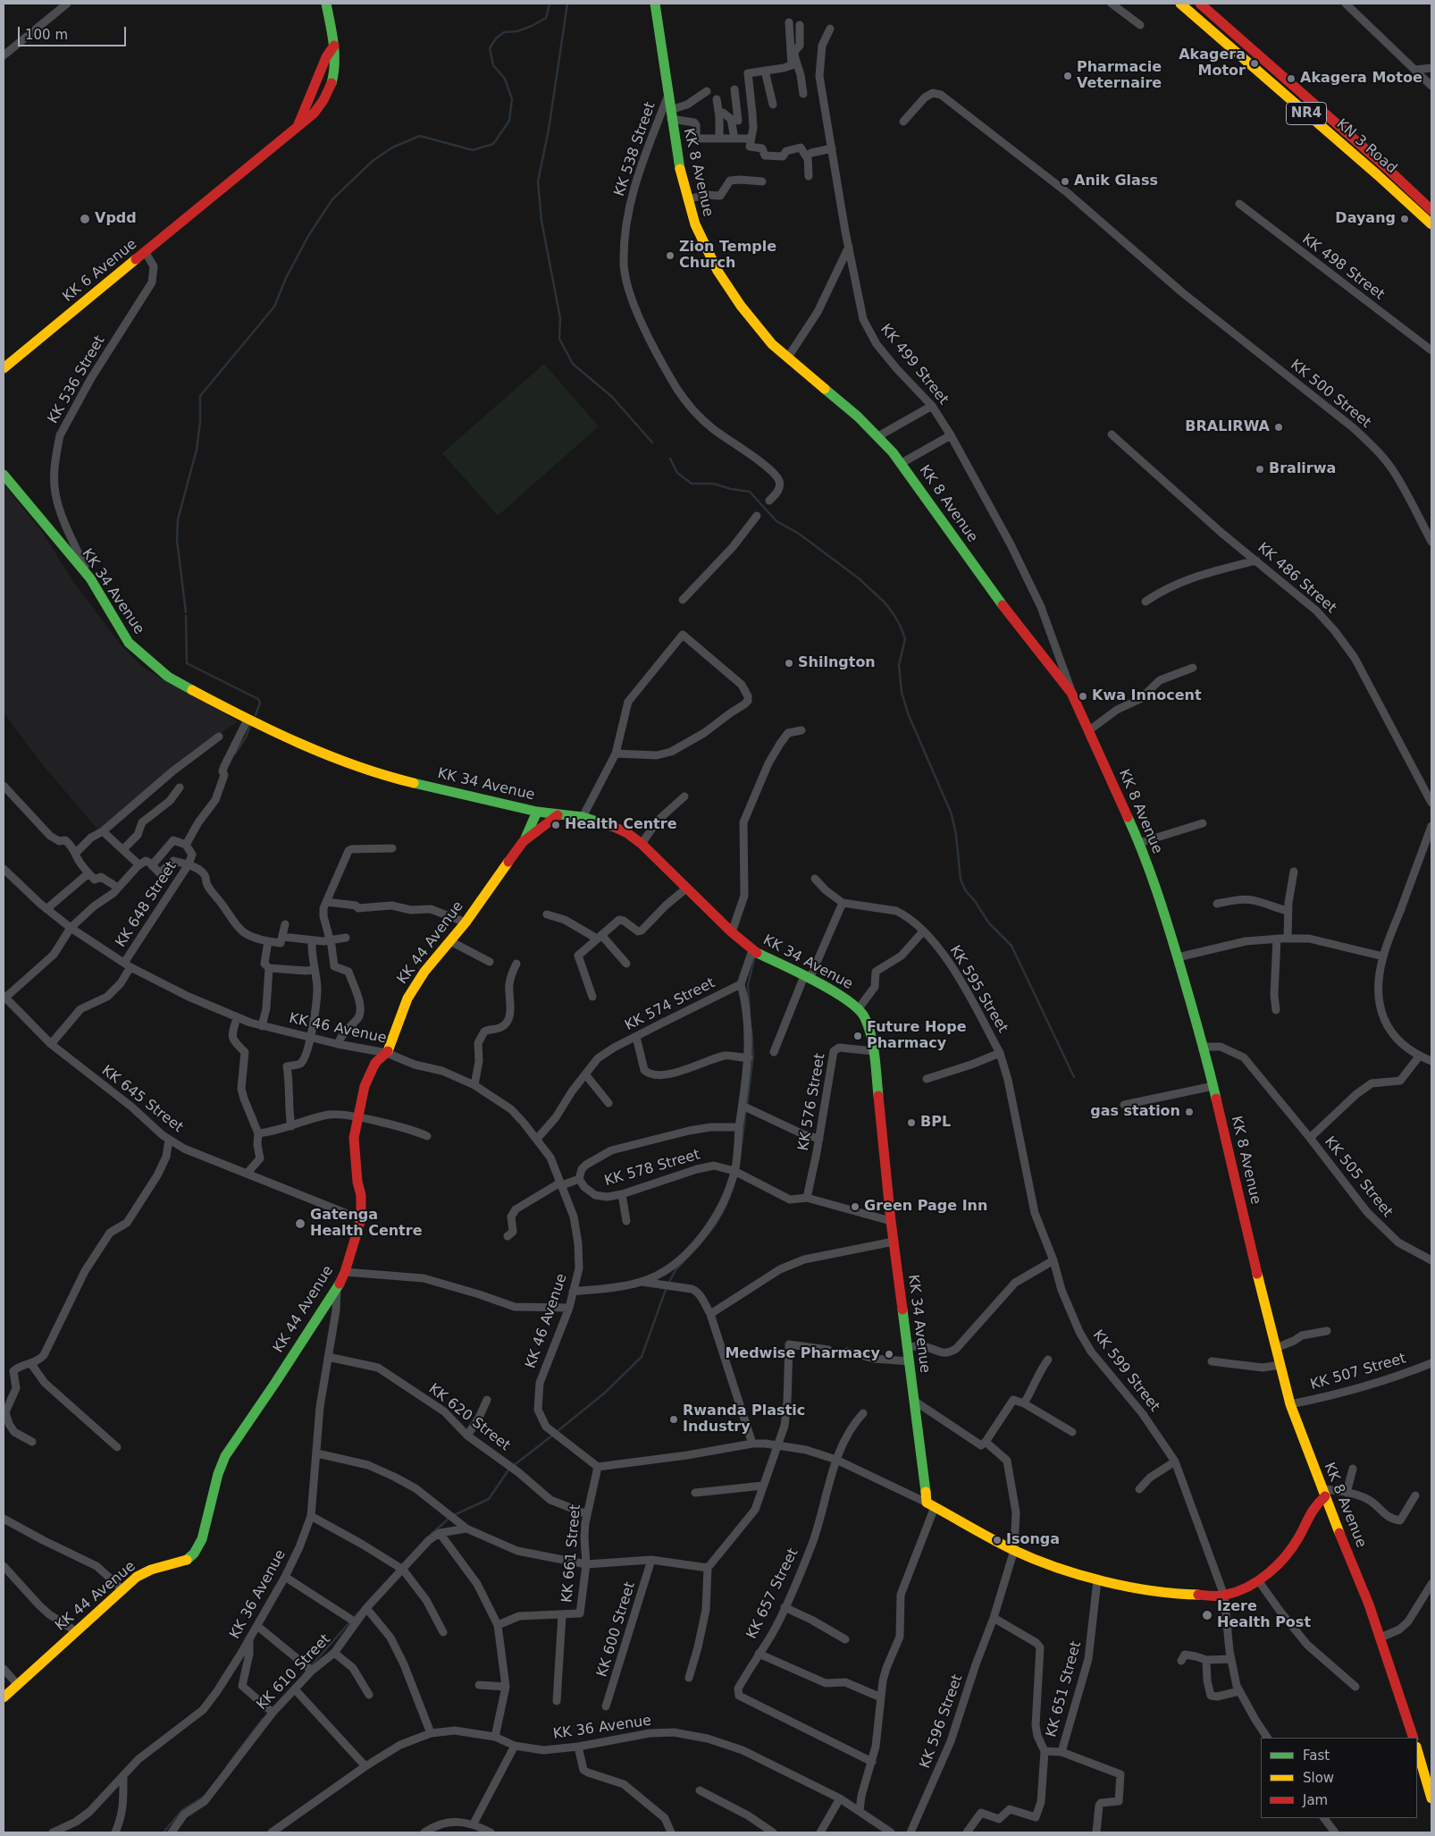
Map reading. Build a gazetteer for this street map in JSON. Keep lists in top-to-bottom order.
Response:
{
  "streets": {
    "main road": [
      "NR4",
      "KN 3 Road",
      "KK 8 Avenue",
      "KK 6 Avenue",
      "KK 34 Avenue",
      "KK 44 Avenue"
    ],
    "street": [
      "KK 538 Street",
      "KK 498 Street",
      "KK 499 Street",
      "KK 536 Street",
      "KK 500 Street",
      "KK 486 Street",
      "KK 648 Street",
      "KK 595 Street",
      "KK 574 Street",
      "KK 46 Avenue",
      "KK 645 Street",
      "KK 576 Street",
      "KK 578 Street",
      "KK 505 Street",
      "KK 599 Street",
      "KK 507 Street",
      "KK 620 Street",
      "KK 661 Street",
      "KK 657 Street",
      "KK 36 Avenue",
      "KK 600 Street",
      "KK 610 Street",
      "KK 651 Street",
      "KK 596 Street"
    ]
  },
  "crossings": [
    ["KK 538 Street", "KK 8 Avenue"],
    ["KK 8 Avenue", "KK 499 Street"],
    ["KK 8 Avenue", "KK 505 Street"],
    ["KK 8 Avenue", "KK 507 Street"],
    ["KK 6 Avenue", "KK 536 Street"],
    ["KK 536 Street", "KK 34 Avenue"],
    ["KK 34 Avenue", "KK 44 Avenue"],
    ["KK 34 Avenue", "KK 576 Street"],
    ["KK 34 Avenue", "KK 578 Street"],
    ["KK 648 Street", "KK 46 Avenue"],
    ["KK 648 Street", "KK 645 Street"],
    ["KK 44 Avenue", "KK 46 Avenue"],
    ["KK 44 Avenue", "KK 645 Street"],
    ["KK 44 Avenue", "KK 36 Avenue"],
    ["KK 595 Street", "KK 599 Street"],
    ["KK 574 Street", "KK 46 Avenue"],
    ["KK 46 Avenue", "KK 661 Street"],
    ["KK 576 Street", "KK 578 Street"],
    ["KK 620 Street", "KK 661 Street"],
    ["KK 620 Street", "KK 36 Avenue"]
  ],
  "places": [
    "Akagera Motor",
    "Pharmacie Veternaire",
    "Akagera Motoe",
    "Anik Glass",
    "Vpdd",
    "Dayang",
    "Zion Temple Church",
    "BRALIRWA",
    "Bralirwa",
    "Shilngton",
    "Kwa Innocent",
    "Health Centre",
    "Future Hope Pharmacy",
    "gas station",
    "BPL",
    "Green Page Inn",
    "Gatenga Health Centre",
    "Medwise Pharmacy",
    "Rwanda Plastic Industry",
    "Isonga",
    "Izere Health Post"
  ],
  "legend": ["Fast", "Slow", "Jam"],
  "scale_bar": "100 m"
}
